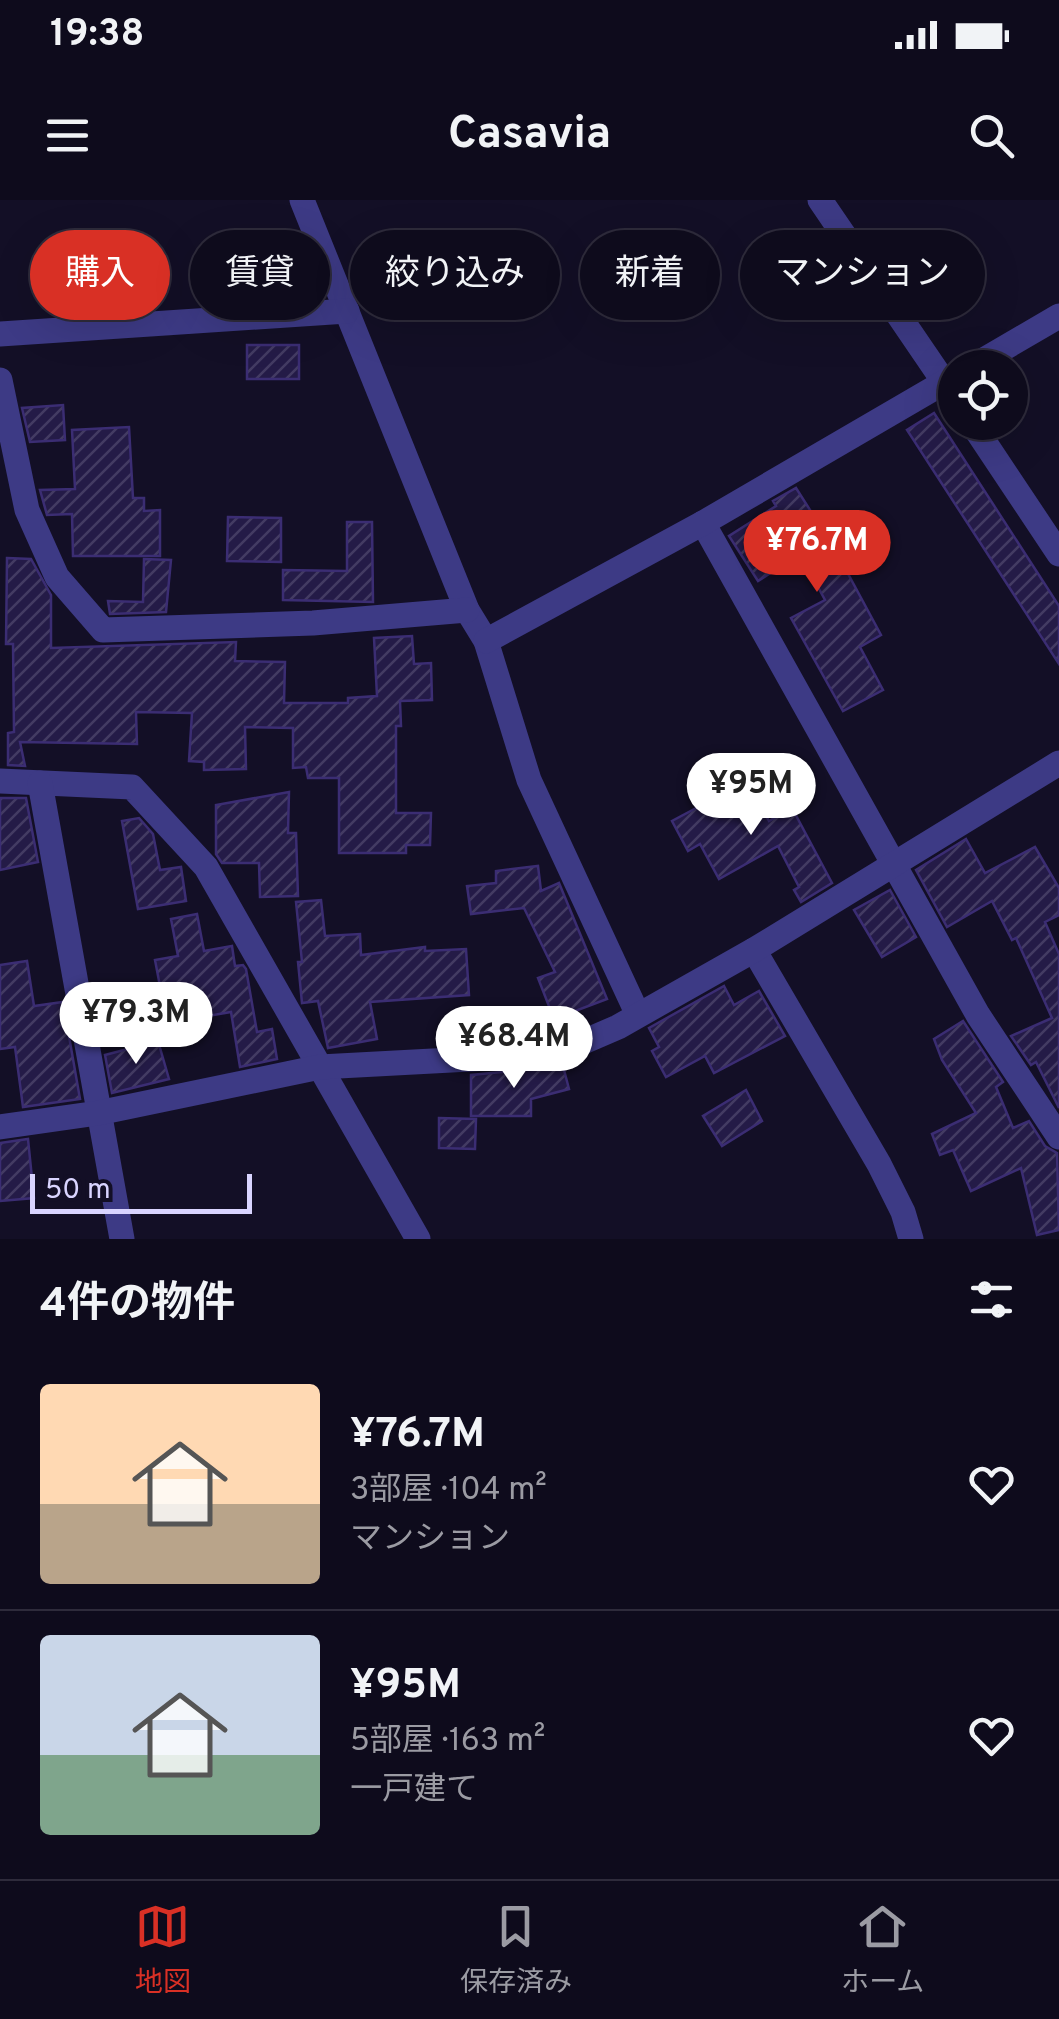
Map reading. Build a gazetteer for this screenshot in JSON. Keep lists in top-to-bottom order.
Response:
{
  "scale_bar": "50 m",
  "page": {
    "status": "19:38",
    "header": "Casavia",
    "chip": [
      "購入",
      "賃貸",
      "絞り込み",
      "新着",
      "マンション"
    ],
    "price": [
      "¥76.7M",
      "¥95M",
      "¥79.3M",
      "¥68.4M"
    ],
    "scale": "50 m",
    "heading": "4件の物件",
    "list": [
      {
        "name": "¥76.7M",
        "note": "3部屋 · 104 m² · マンション"
      },
      {
        "name": "¥95M",
        "note": "5部屋 · 163 m² · 一戸建て"
      }
    ],
    "tabs": ["地図", "保存済み", "ホーム"]
  }
}
